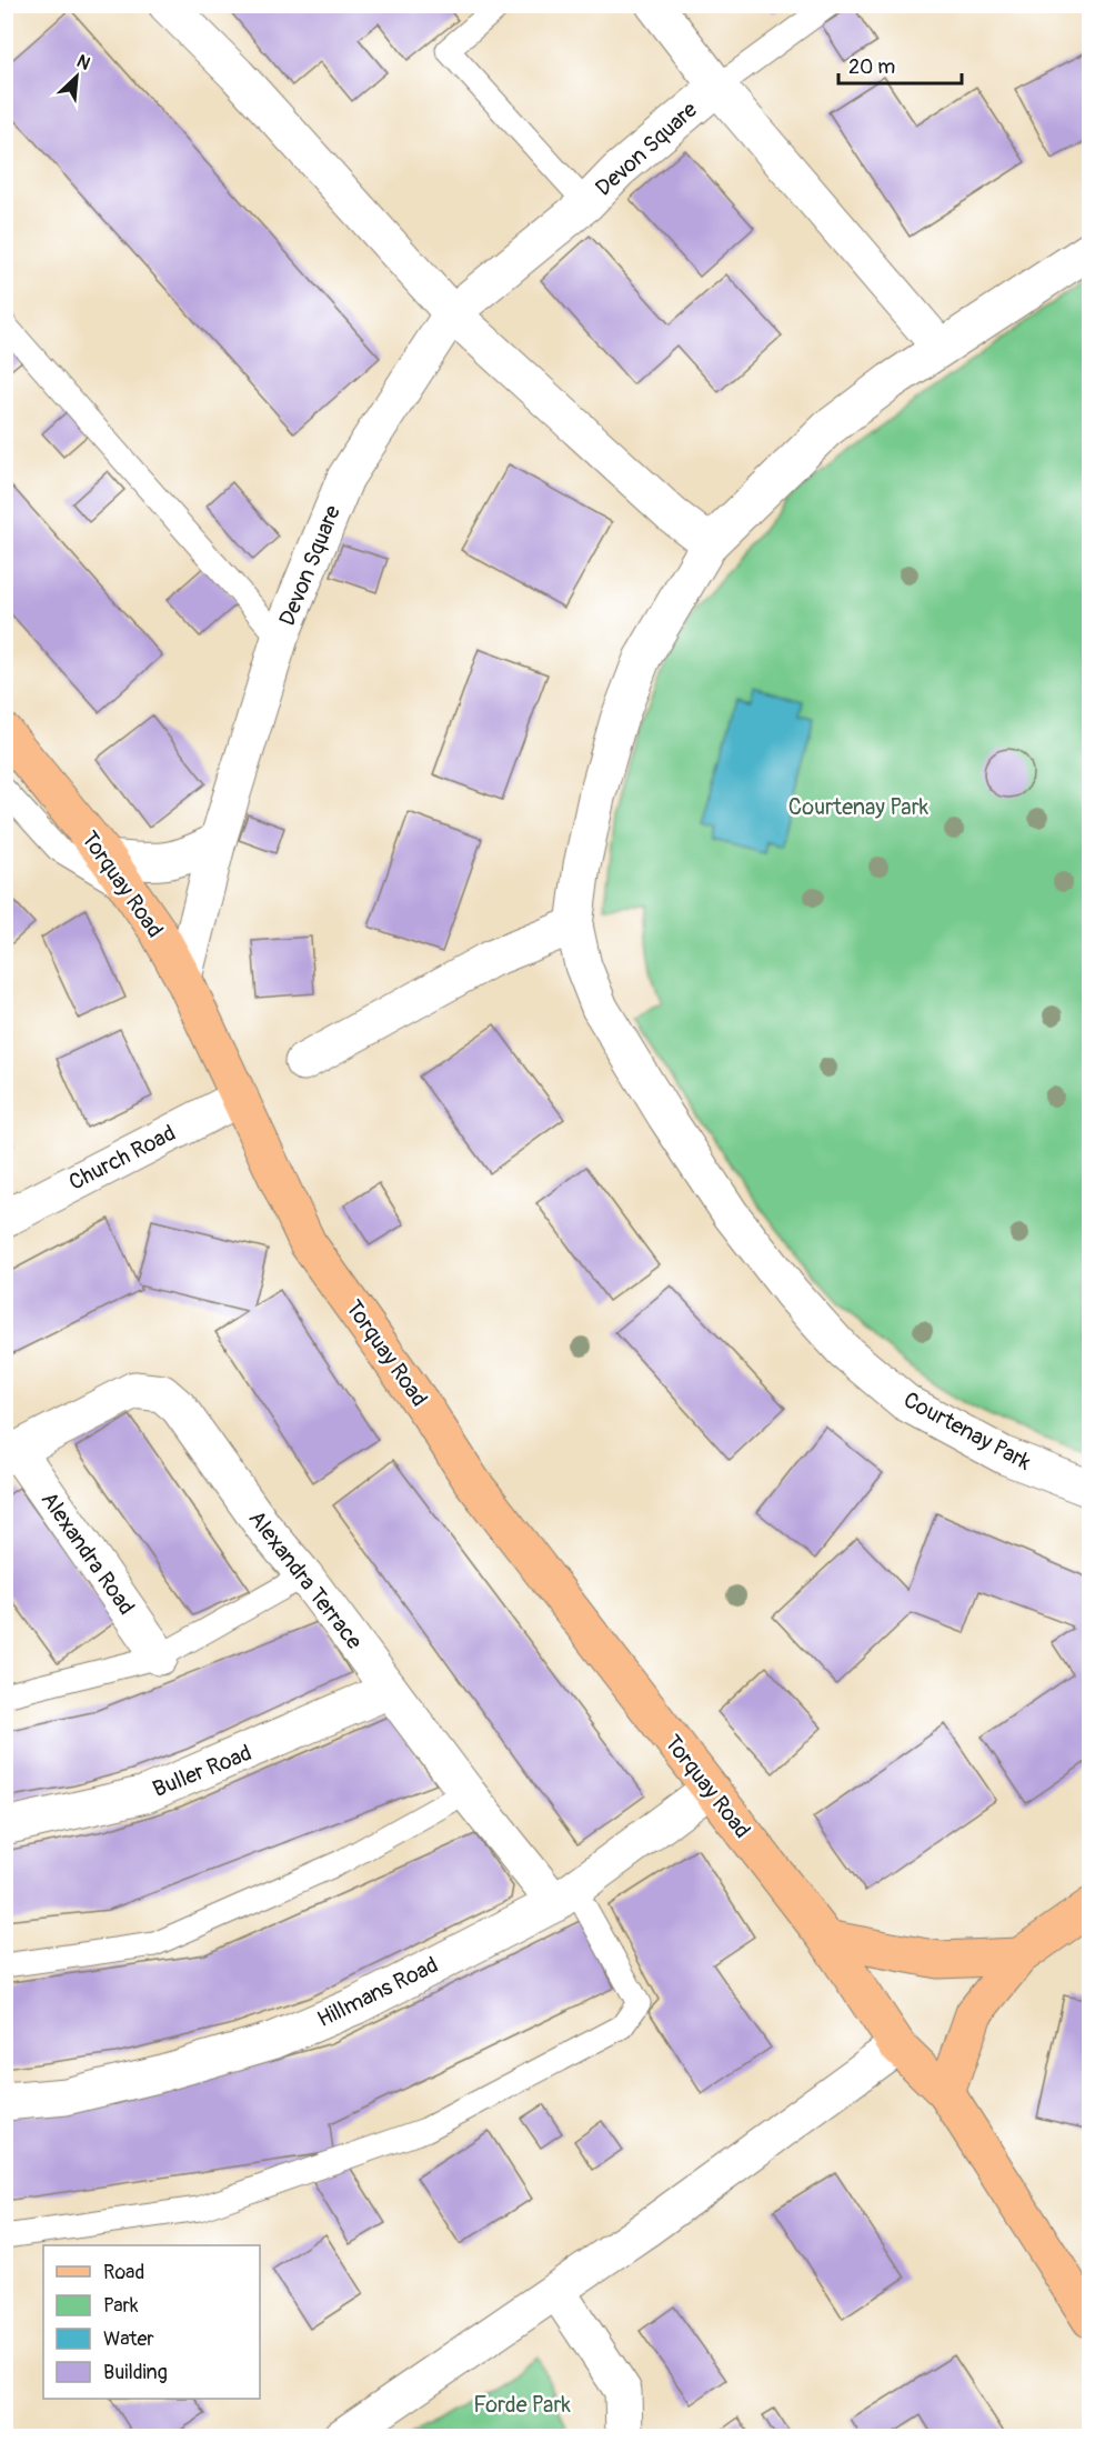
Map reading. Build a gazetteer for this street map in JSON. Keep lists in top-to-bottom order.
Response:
{
  "streets": {
    "main road": ["Torquay Road"],
    "street": [
      "Devon Square",
      "Church Road",
      "Courtenay Park",
      "Alexandra Road",
      "Alexandra Terrace",
      "Buller Road",
      "Hillmans Road"
    ]
  },
  "crossings": [
    ["Devon Square", "Torquay Road"],
    ["Devon Square", "Courtenay Park"],
    ["Torquay Road", "Church Road"],
    ["Torquay Road", "Hillmans Road"],
    ["Alexandra Road", "Alexandra Terrace"],
    ["Alexandra Terrace", "Buller Road"],
    ["Alexandra Terrace", "Hillmans Road"]
  ],
  "parks": ["Courtenay Park", "Forde Park"],
  "legend": [
    "Road",
    "Park",
    "Water",
    "Building"
  ],
  "scale_bar": "20 m",
  "north": "top right"
}
